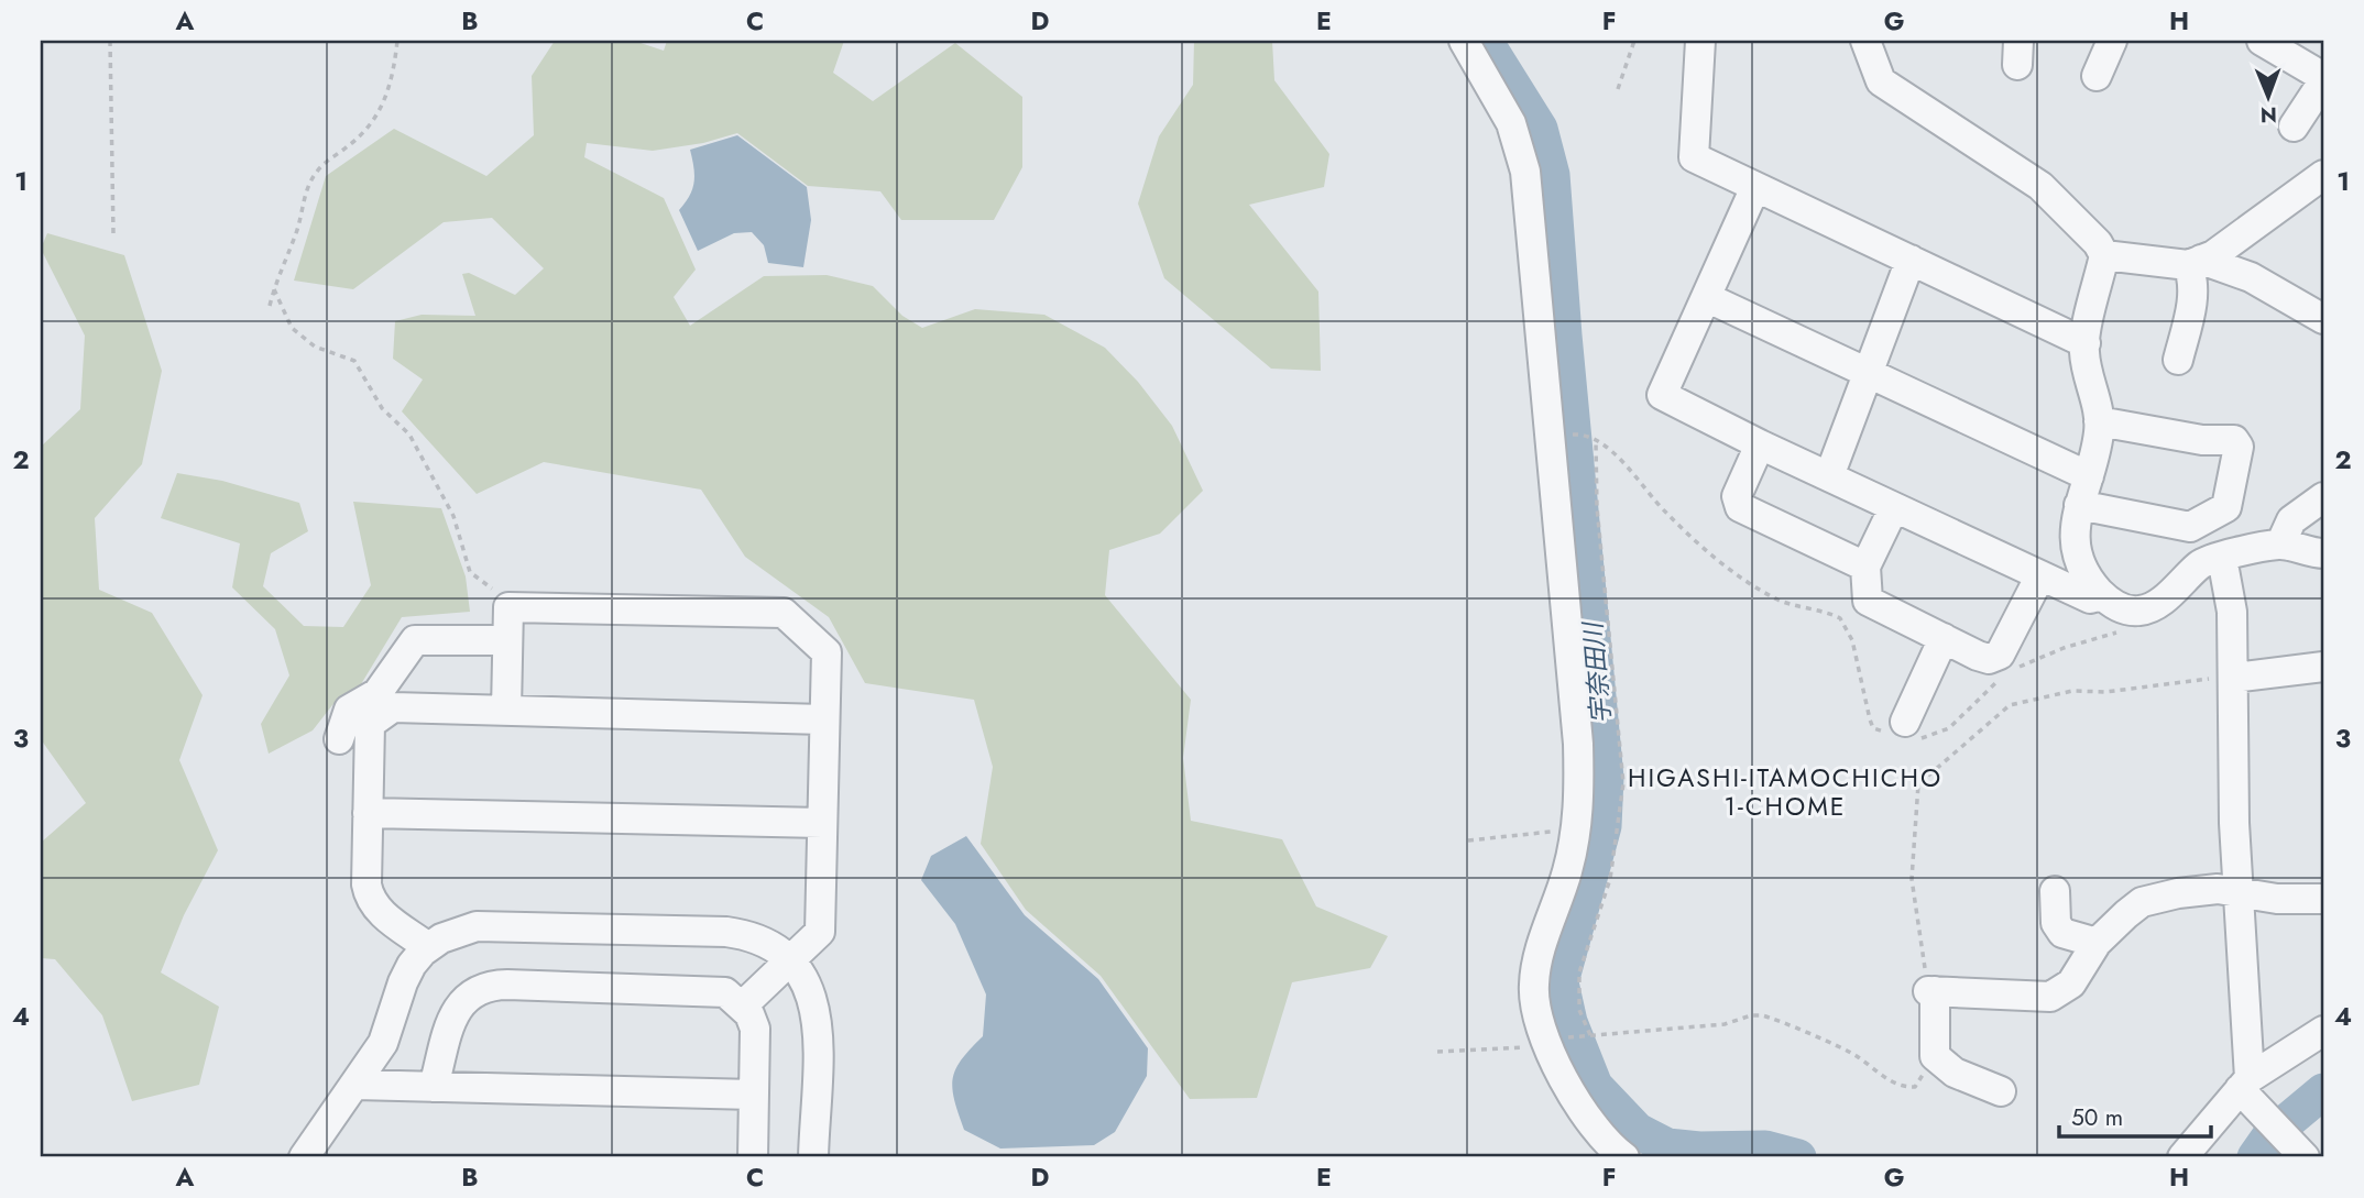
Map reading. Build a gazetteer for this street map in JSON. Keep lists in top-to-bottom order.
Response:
{
  "districts": ["HIGASHI-ITAMOCHICHO 1-CHOME"],
  "water": ["宇奈田川"],
  "scale_bar": "50 m",
  "north": "bottom",
  "grid": {
    "columns": [
      "A",
      "B",
      "C",
      "D",
      "E",
      "F",
      "G",
      "H"
    ],
    "rows": [
      "1",
      "2",
      "3",
      "4"
    ]
  }
}
